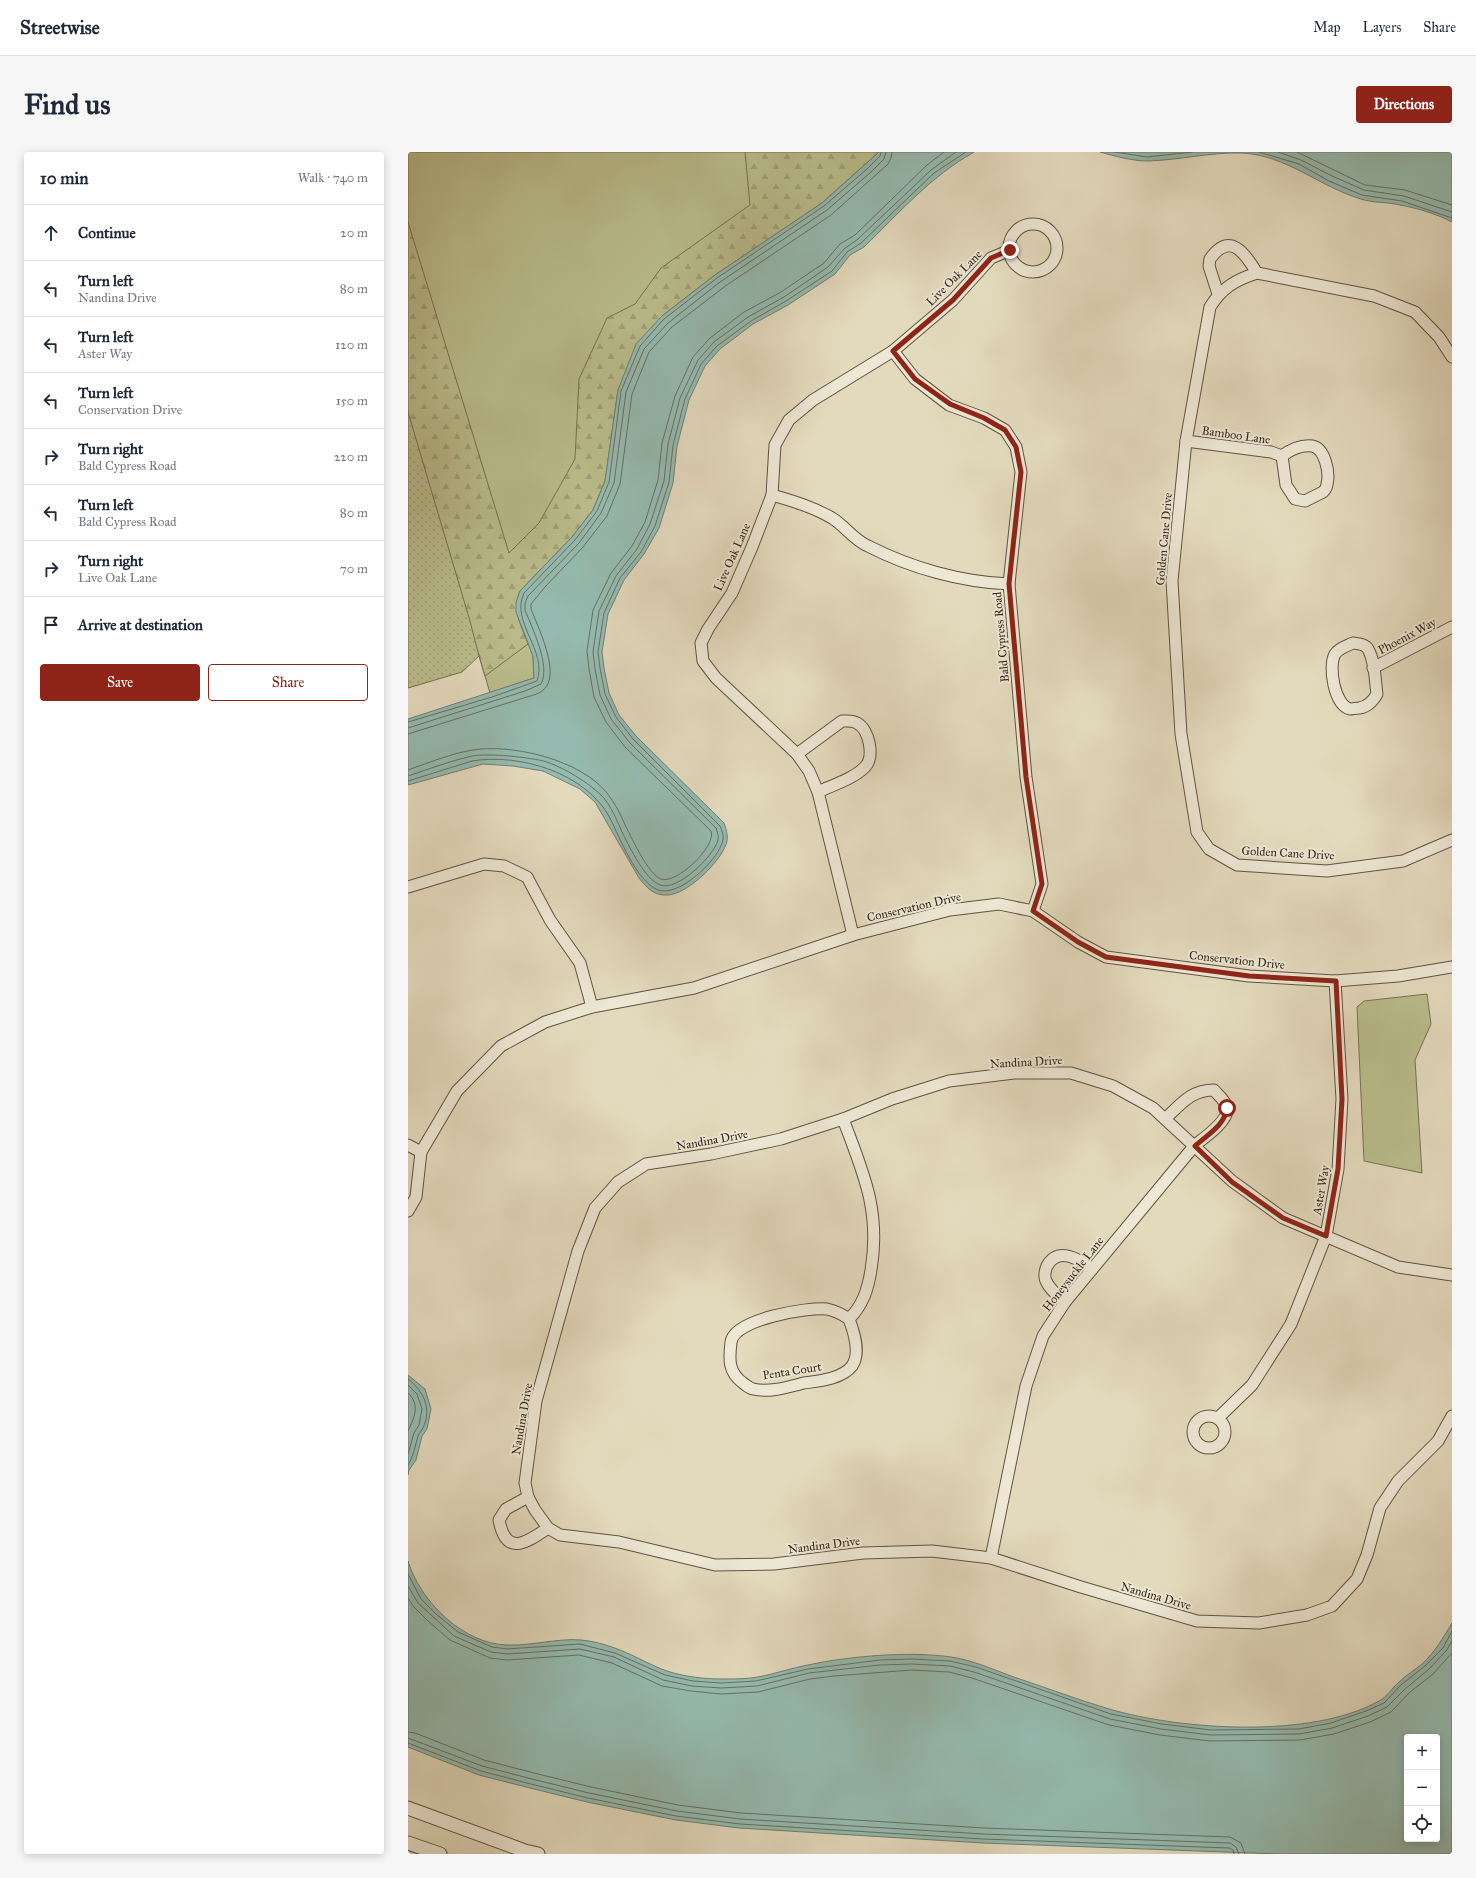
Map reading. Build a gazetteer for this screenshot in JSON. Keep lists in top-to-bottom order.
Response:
{
  "streets": {
    "street": [
      "Live Oak Lane",
      "Bamboo Lane",
      "Golden Cane Drive",
      "Phoenix Way",
      "Bald Cypress Road",
      "Conservation Drive",
      "Nandina Drive",
      "Aster Way",
      "Honeysuckle Lane",
      "Penta Court"
    ]
  },
  "crossings": [
    ["Live Oak Lane", "Bald Cypress Road"],
    ["Live Oak Lane", "Conservation Drive"],
    ["Bamboo Lane", "Golden Cane Drive"],
    ["Bald Cypress Road", "Conservation Drive"],
    ["Conservation Drive", "Aster Way"],
    ["Nandina Drive", "Aster Way"],
    ["Nandina Drive", "Honeysuckle Lane"]
  ],
  "page": {
    "header": "Streetwise",
    "nav": ["Map", "Layers", "Share"],
    "buttons": [
      "Directions",
      ["Save", "Share"]
    ],
    "title": "Find us",
    "heading": ["10 min", "Walk · 740 m"],
    "list": [
      ["Continue", "20 m"],
      ["Turn left", "Nandina Drive", "80 m"],
      ["Turn left", "Aster Way", "120 m"],
      ["Turn left", "Conservation Drive", "150 m"],
      ["Turn right", "Bald Cypress Road", "220 m"],
      ["Turn left", "Bald Cypress Road", "80 m"],
      ["Turn right", "Live Oak Lane", "70 m"],
      "Arrive at destination"
    ],
    "map_buttons": ["+", "−"]
  }
}
